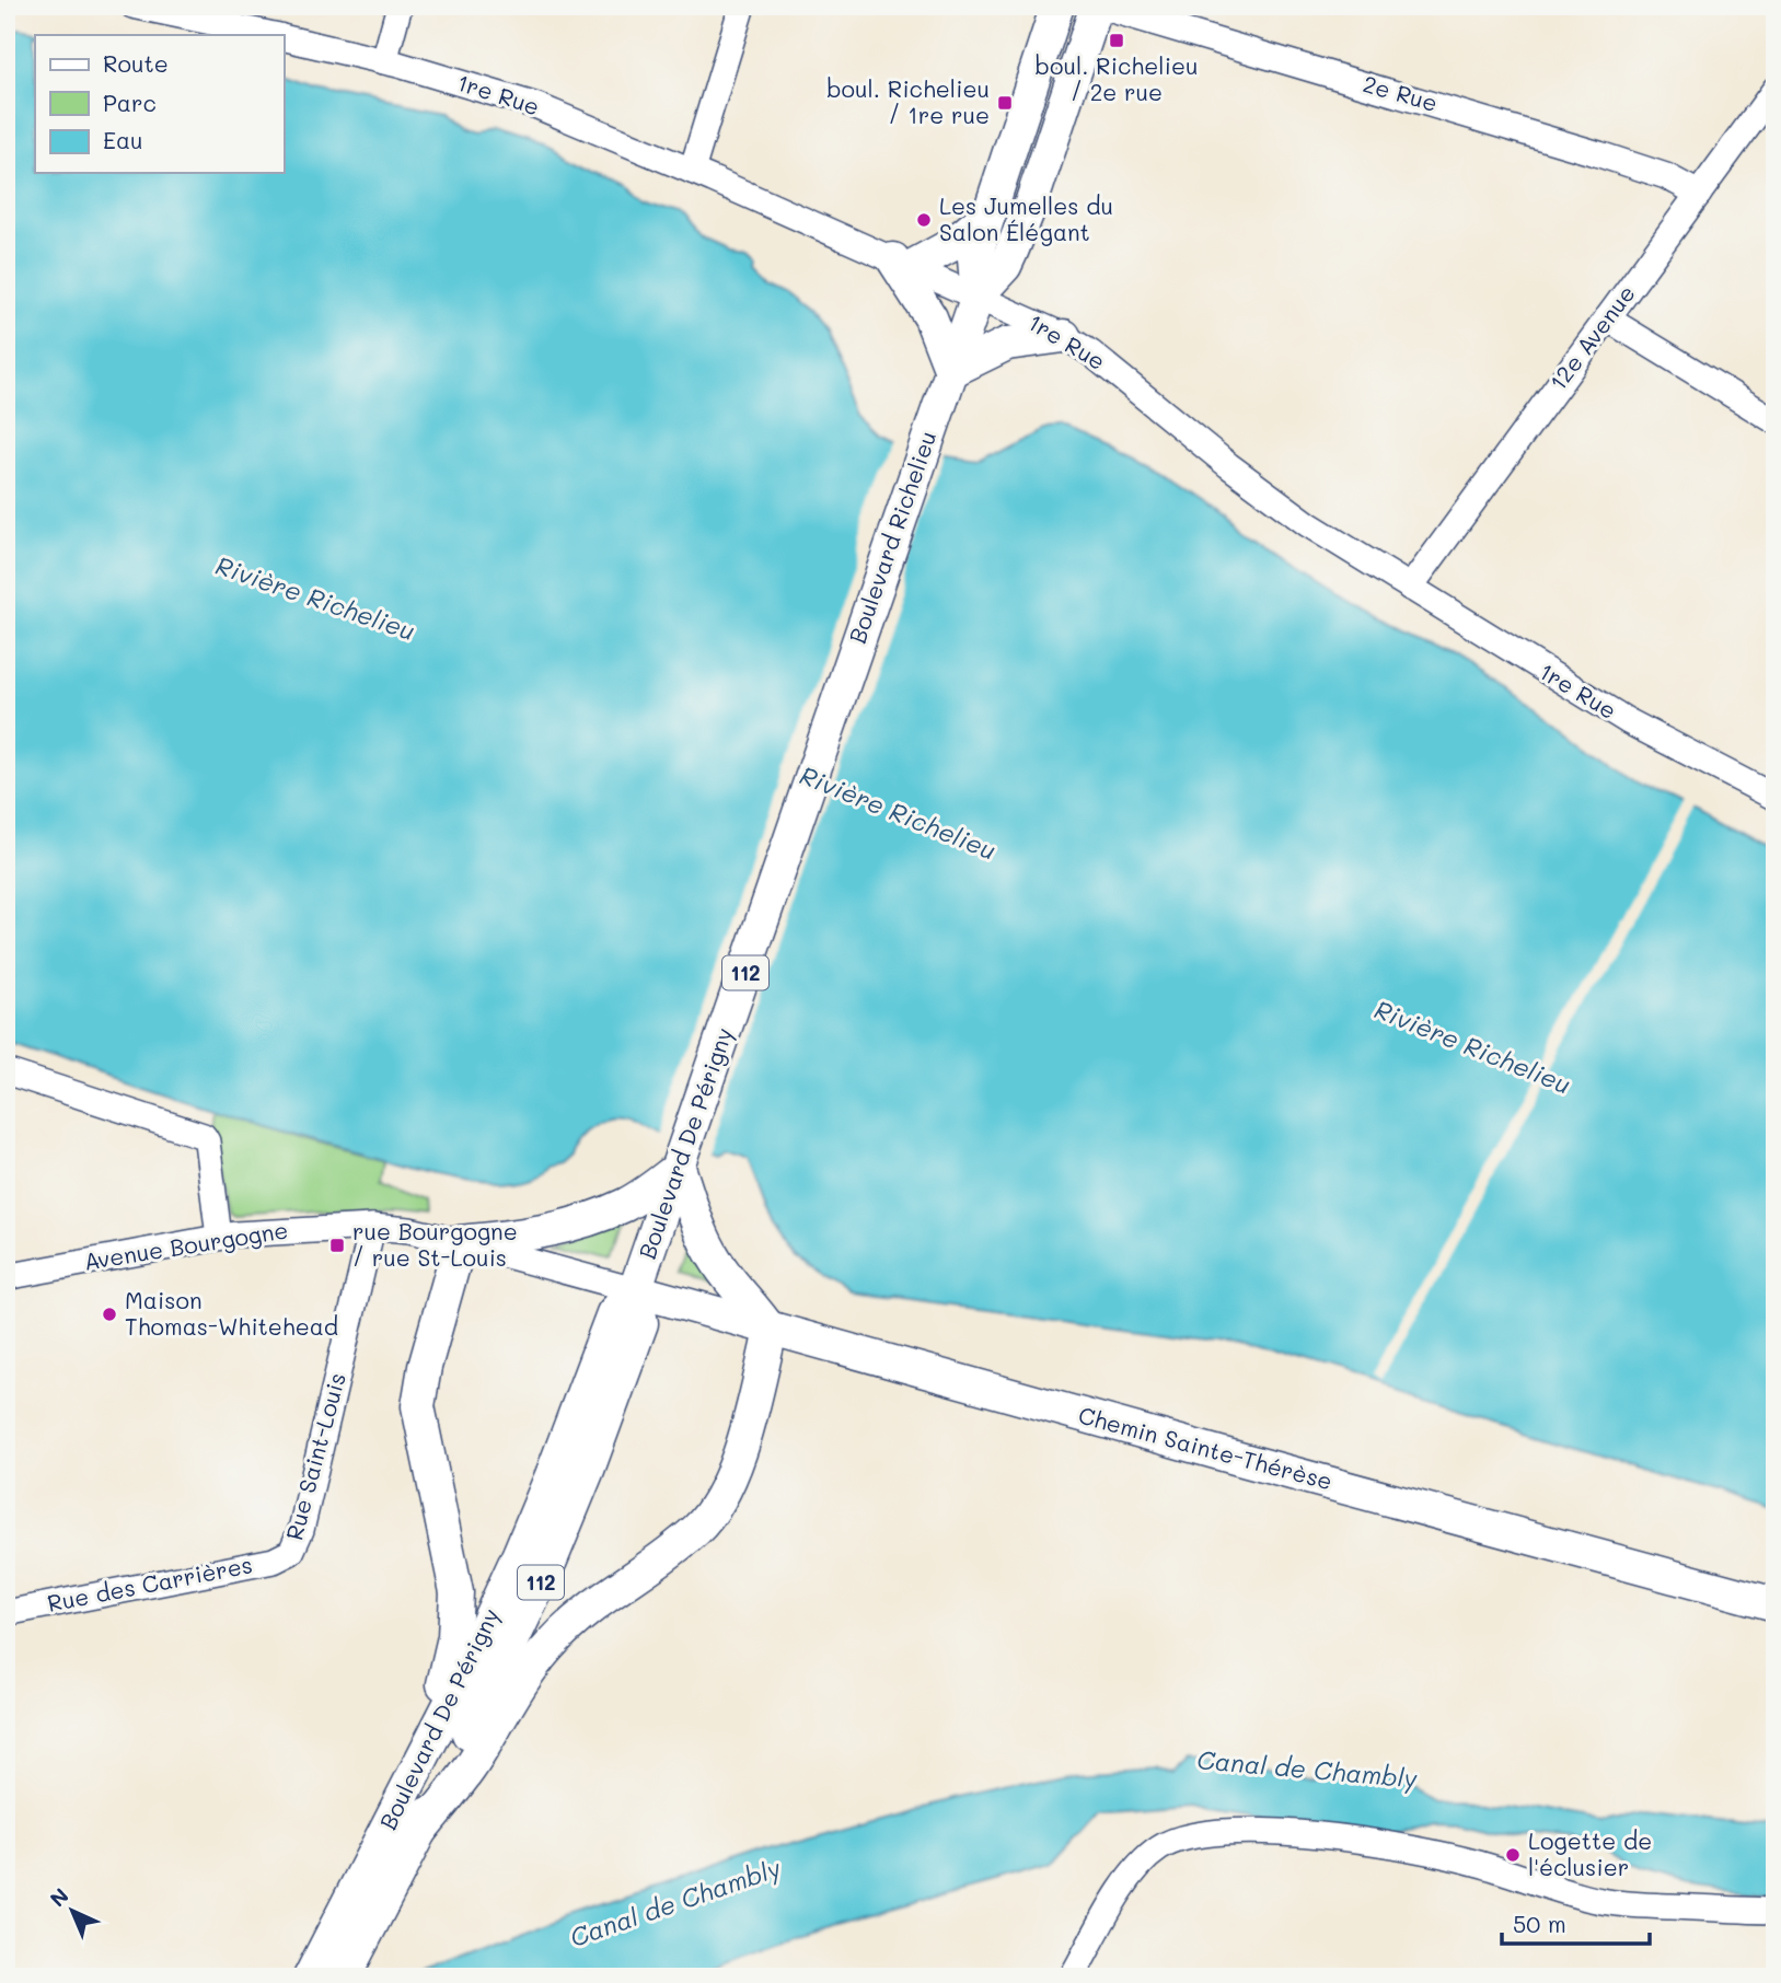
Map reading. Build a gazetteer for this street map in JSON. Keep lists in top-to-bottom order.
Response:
{
  "streets": {
    "main road": [
      "Boulevard Richelieu",
      "112",
      "Boulevard De Périgny",
      "Chemin Sainte-Thérèse"
    ],
    "street": [
      "2e Rue",
      "1re Rue",
      "12e Avenue",
      "Avenue Bourgogne",
      "Rue Saint-Louis",
      "Rue des Carrières"
    ]
  },
  "crossings": [
    ["2e Rue", "12e Avenue"],
    ["2e Rue", "Boulevard Richelieu"],
    ["1re Rue", "12e Avenue"],
    ["1re Rue", "Boulevard Richelieu"],
    ["Boulevard Richelieu", "Boulevard De Périgny"],
    ["Boulevard De Périgny", "Avenue Bourgogne"],
    ["Boulevard De Périgny", "Chemin Sainte-Thérèse"],
    ["Avenue Bourgogne", "Chemin Sainte-Thérèse"],
    ["Avenue Bourgogne", "Rue Saint-Louis"],
    ["Rue Saint-Louis", "Rue des Carrières"]
  ],
  "water": ["Rivière Richelieu", "Canal de Chambly"],
  "places": {
    "transit": ["boul. Richelieu / 2e rue", "boul. Richelieu / 1re rue", "rue Bourgogne / rue St-Louis"],
    "other": ["Les Jumelles du Salon Élégant", "Maison Thomas-Whitehead", "Logette de l'éclusier"]
  },
  "legend": ["Route", "Parc", "Eau"],
  "scale_bar": "50 m",
  "north": "top left"
}
